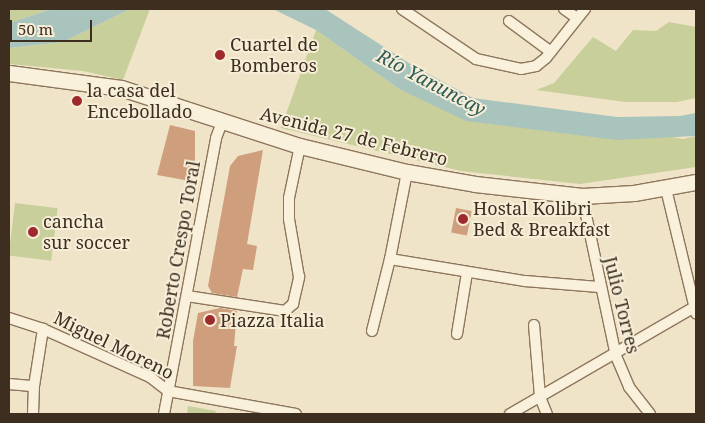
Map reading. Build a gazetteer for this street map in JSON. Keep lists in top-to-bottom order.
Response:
{
  "streets": {
    "street": [
      "Avenida 27 de Febrero",
      "Roberto Crespo Toral",
      "Julio Torres",
      "Miguel Moreno"
    ]
  },
  "crossings": [
    ["Avenida 27 de Febrero", "Roberto Crespo Toral"],
    ["Avenida 27 de Febrero", "Julio Torres"],
    ["Roberto Crespo Toral", "Miguel Moreno"]
  ],
  "water": ["Río Yanuncay"],
  "places": [
    "Cuartel de Bomberos",
    "la casa del Encebollado",
    "Hostal Kolibri Bed & Breakfast",
    "cancha sur soccer",
    "Piazza Italia"
  ],
  "scale_bar": "50 m"
}
